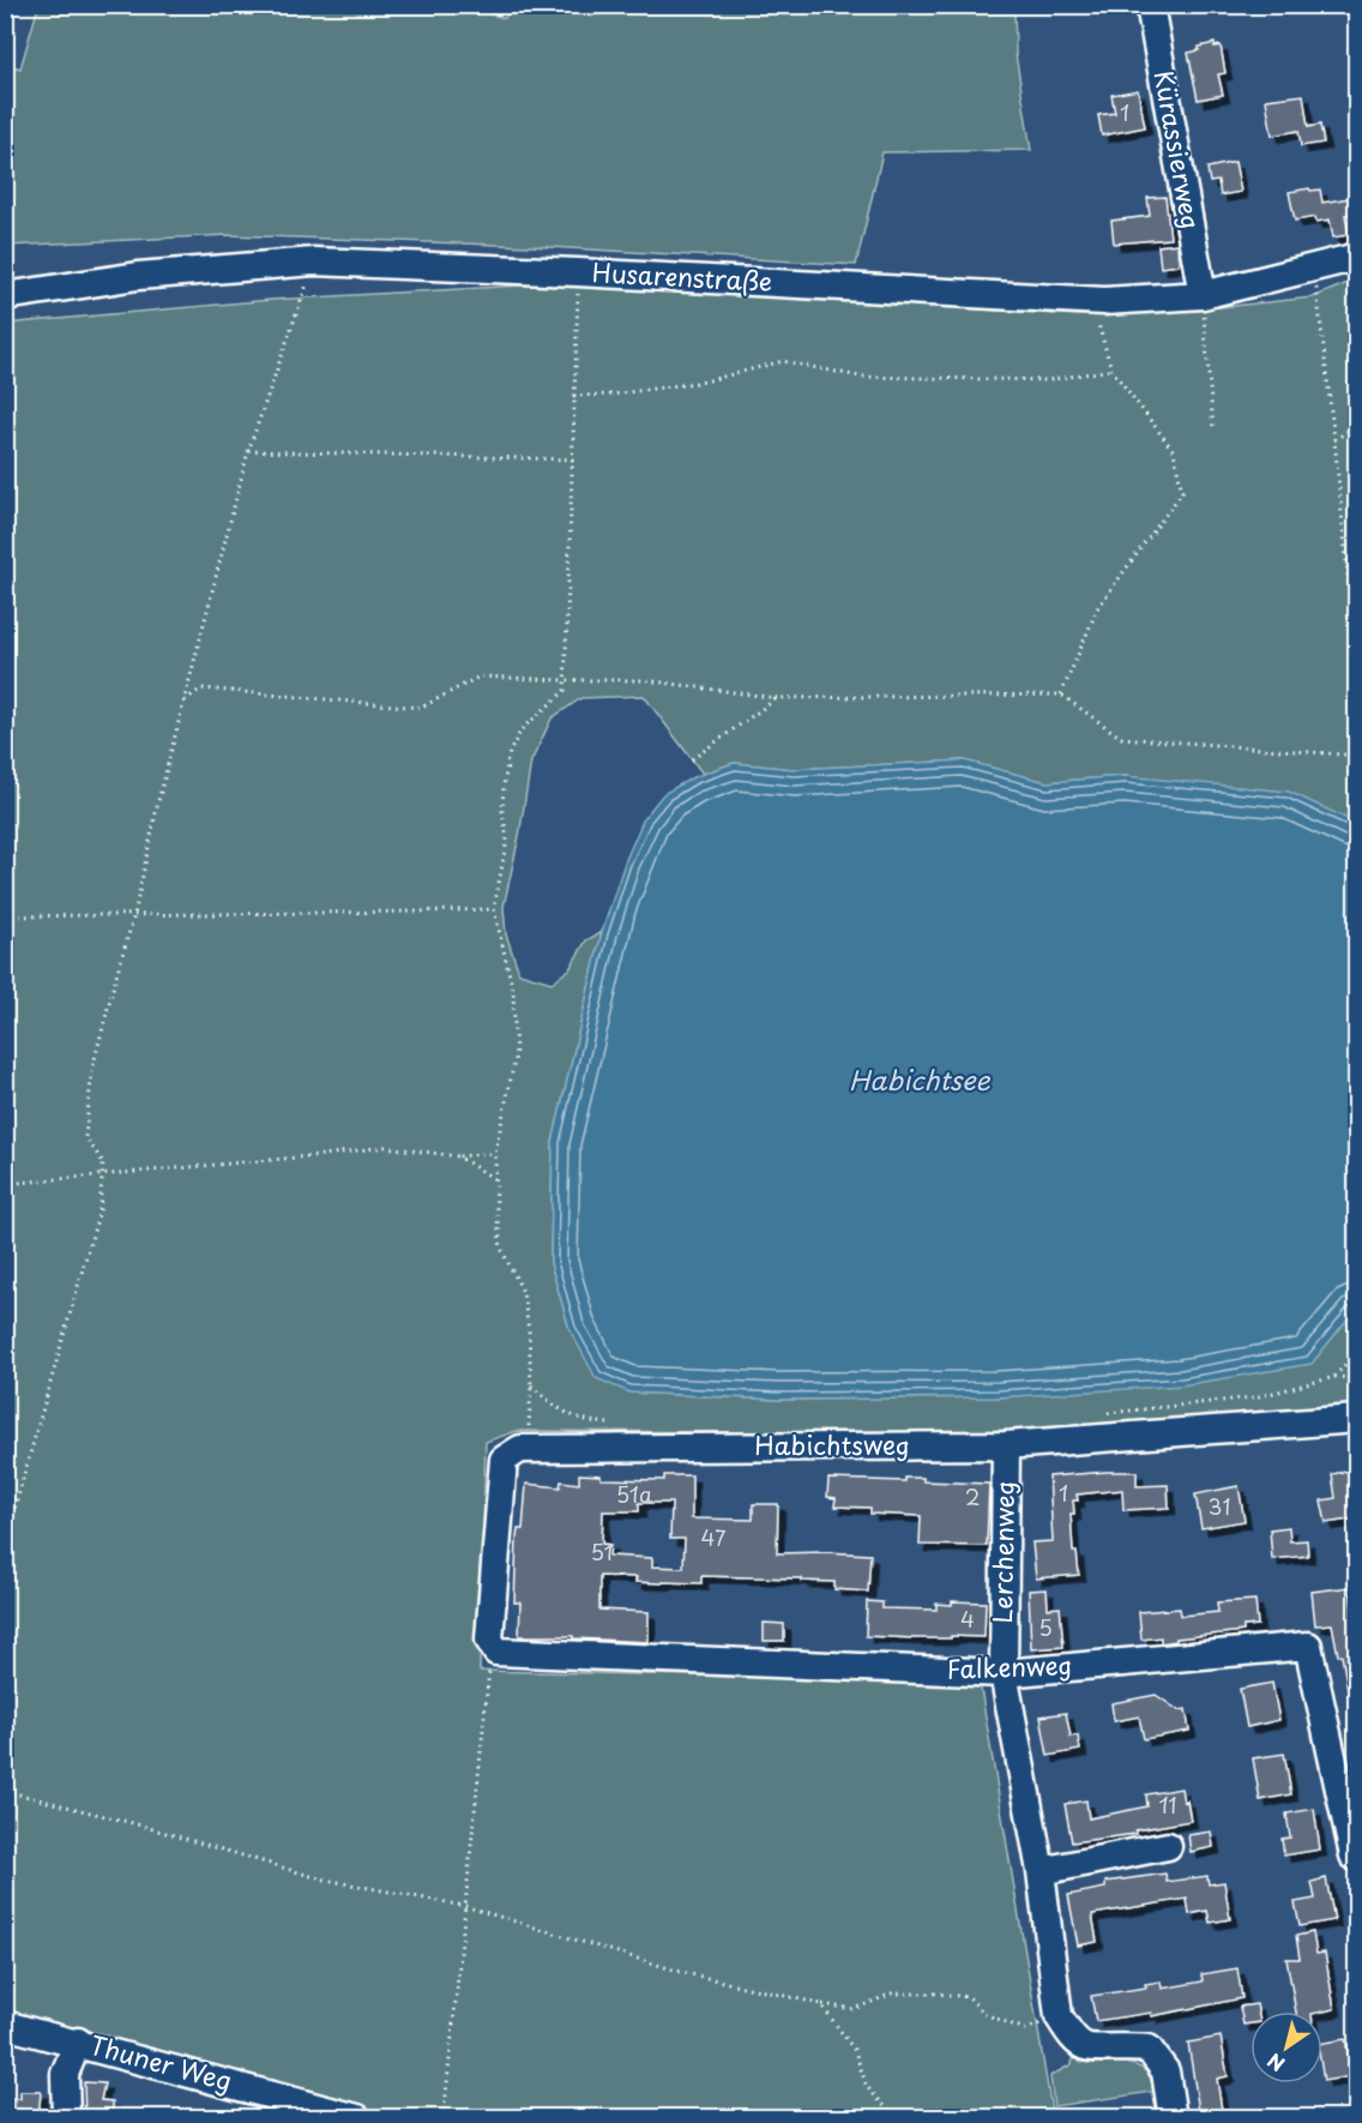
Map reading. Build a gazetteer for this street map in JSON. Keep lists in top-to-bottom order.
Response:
{
  "streets": {
    "street": [
      "Kürassierweg",
      "Husarenstraße",
      "Habichtsweg",
      "Lerchenweg",
      "Falkenweg",
      "Thuner Weg"
    ]
  },
  "crossings": [
    ["Kürassierweg", "Husarenstraße"],
    ["Habichtsweg", "Lerchenweg"],
    ["Lerchenweg", "Falkenweg"]
  ],
  "water": ["Habichtsee"],
  "house_numbers": [
    "1",
    "1",
    "51a",
    "2",
    "31",
    "47",
    "51",
    "4",
    "5",
    "11"
  ],
  "north": "bottom left"
}
